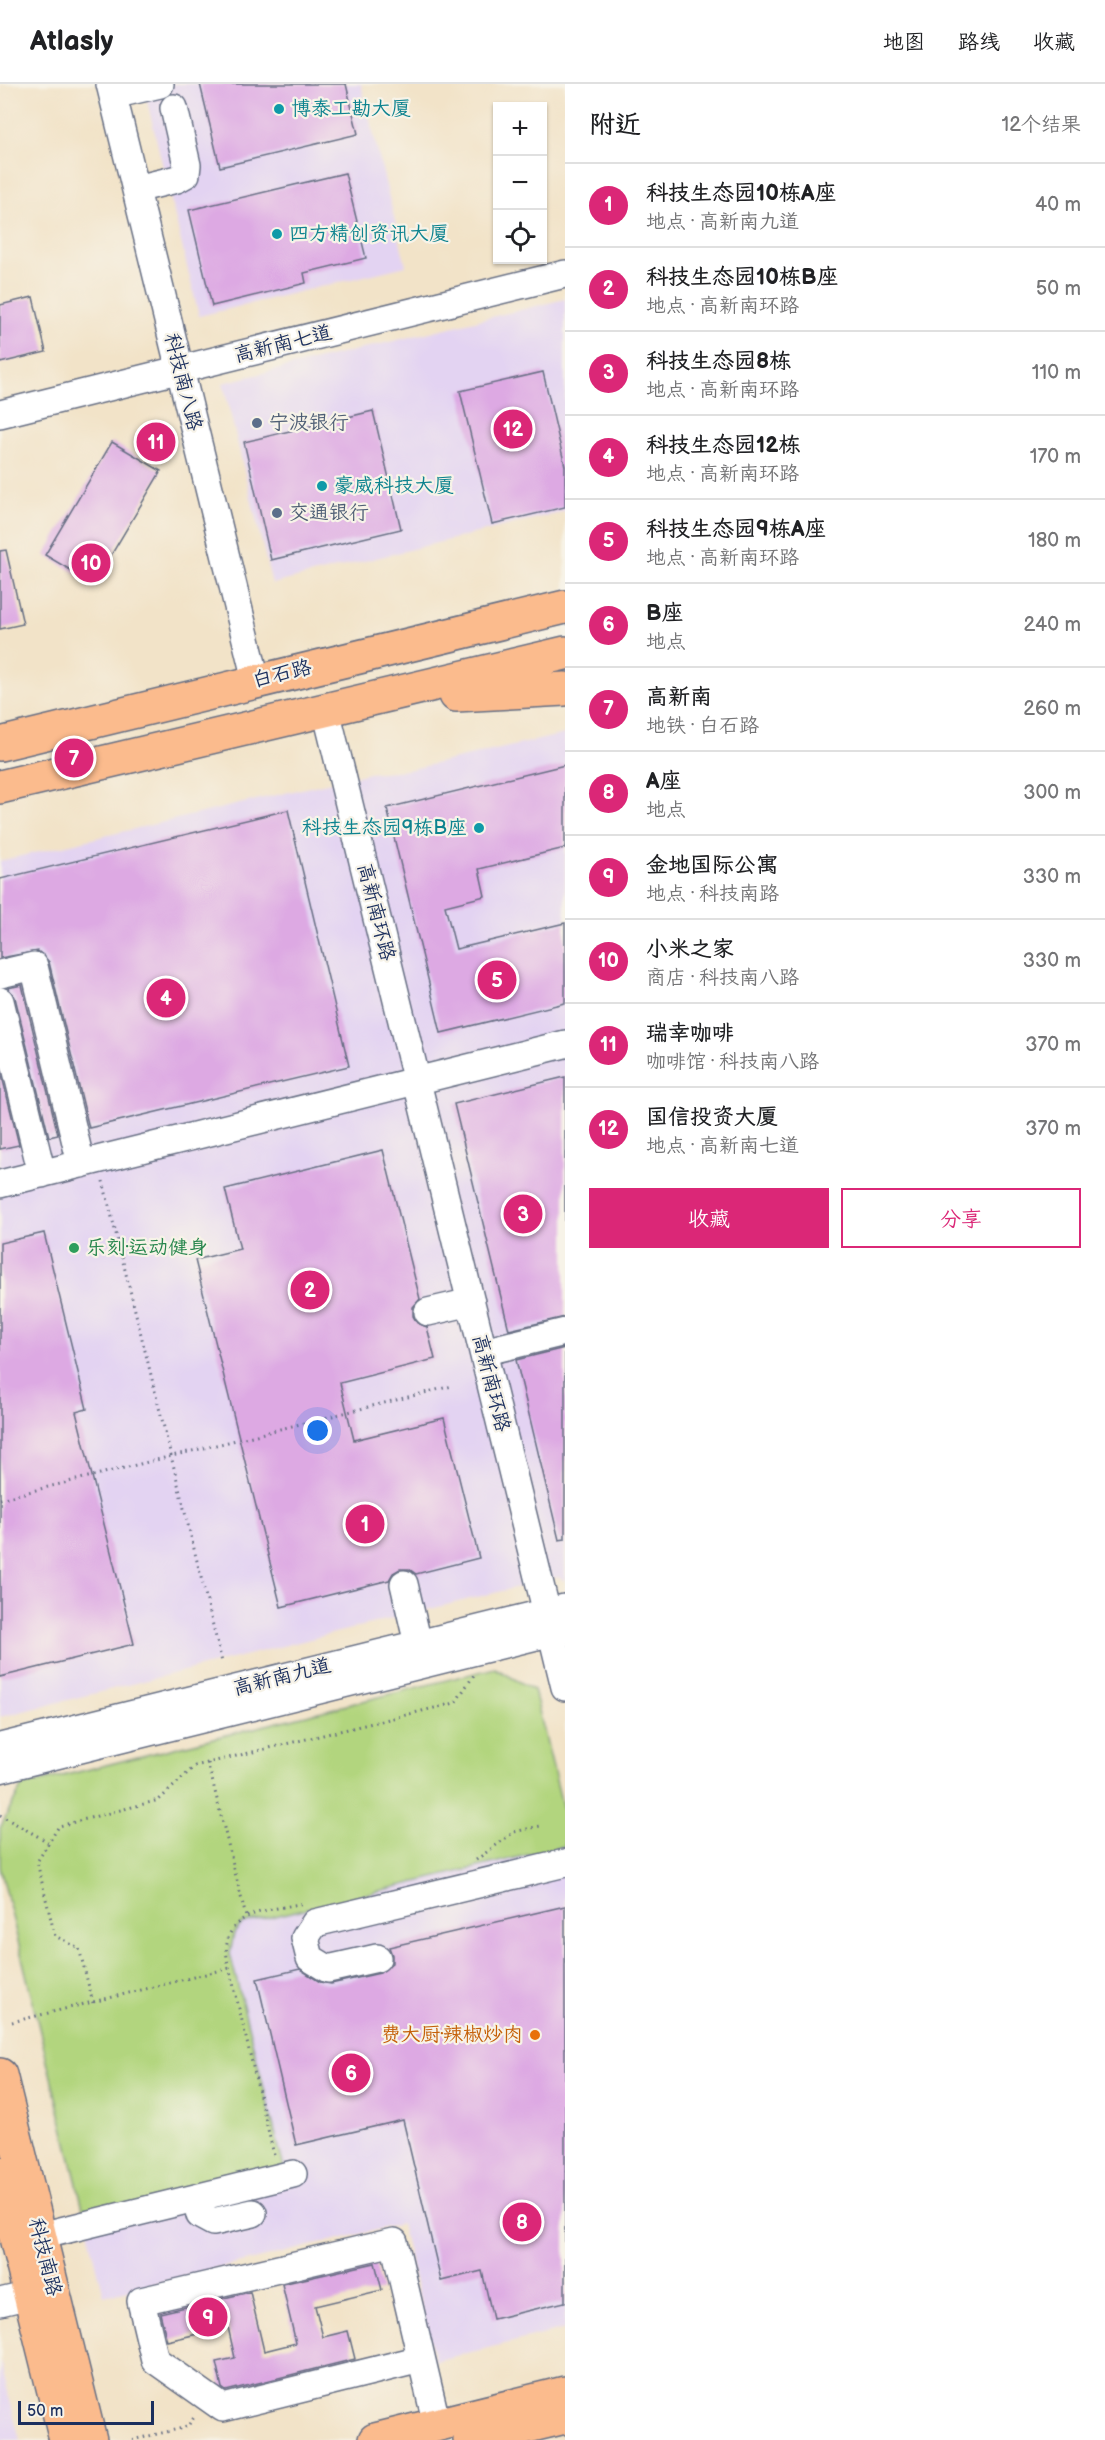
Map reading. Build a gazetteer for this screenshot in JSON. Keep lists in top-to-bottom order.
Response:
{
  "streets": {
    "main road": ["白石路", "科技南路"],
    "street": [
      "高新南七道",
      "科技南八路",
      "高新南环路",
      "高新南九道"
    ]
  },
  "crossings": [
    ["高新南七道", "科技南八路"],
    ["科技南八路", "白石路"],
    ["高新南环路", "高新南九道"]
  ],
  "places": [
    "博泰工勘大厦",
    "四方精创资讯大厦",
    "宁波银行",
    "豪威科技大厦",
    "交通银行",
    "科技生态园9栋B座",
    "乐刻·运动健身",
    "费大厨·辣椒炒肉"
  ],
  "scale_bar": "50 m",
  "page": {
    "header": "Atlasly",
    "nav": ["地图", "路线", "收藏"],
    "heading": ["附近", "12个结果"],
    "map_buttons": ["+", "−"],
    "list": [
      {
        "mark": "1",
        "name": "科技生态园10栋A座",
        "note": "地点 · 高新南九道",
        "value": "40 m"
      },
      {
        "mark": "2",
        "name": "科技生态园10栋B座",
        "note": "地点 · 高新南环路",
        "value": "50 m"
      },
      {
        "mark": "3",
        "name": "科技生态园8栋",
        "note": "地点 · 高新南环路",
        "value": "110 m"
      },
      {
        "mark": "4",
        "name": "科技生态园12栋",
        "note": "地点 · 高新南环路",
        "value": "170 m"
      },
      {
        "mark": "5",
        "name": "科技生态园9栋A座",
        "note": "地点 · 高新南环路",
        "value": "180 m"
      },
      {
        "mark": "6",
        "name": "B座",
        "note": "地点",
        "value": "240 m"
      },
      {
        "mark": "7",
        "name": "高新南",
        "note": "地铁 · 白石路",
        "value": "260 m"
      },
      {
        "mark": "8",
        "name": "A座",
        "note": "地点",
        "value": "300 m"
      },
      {
        "mark": "9",
        "name": "金地国际公寓",
        "note": "地点 · 科技南路",
        "value": "330 m"
      },
      {
        "mark": "10",
        "name": "小米之家",
        "note": "商店 · 科技南八路",
        "value": "330 m"
      },
      {
        "mark": "11",
        "name": "瑞幸咖啡",
        "note": "咖啡馆 · 科技南八路",
        "value": "370 m"
      },
      {
        "mark": "12",
        "name": "国信投资大厦",
        "note": "地点 · 高新南七道",
        "value": "370 m"
      }
    ],
    "pins": [
      "12",
      "11",
      "10",
      "7",
      "5",
      "4",
      "3",
      "2",
      "1",
      "6",
      "8",
      "9"
    ],
    "buttons": ["收藏", "分享"],
    "scale": "50 m"
  }
}
